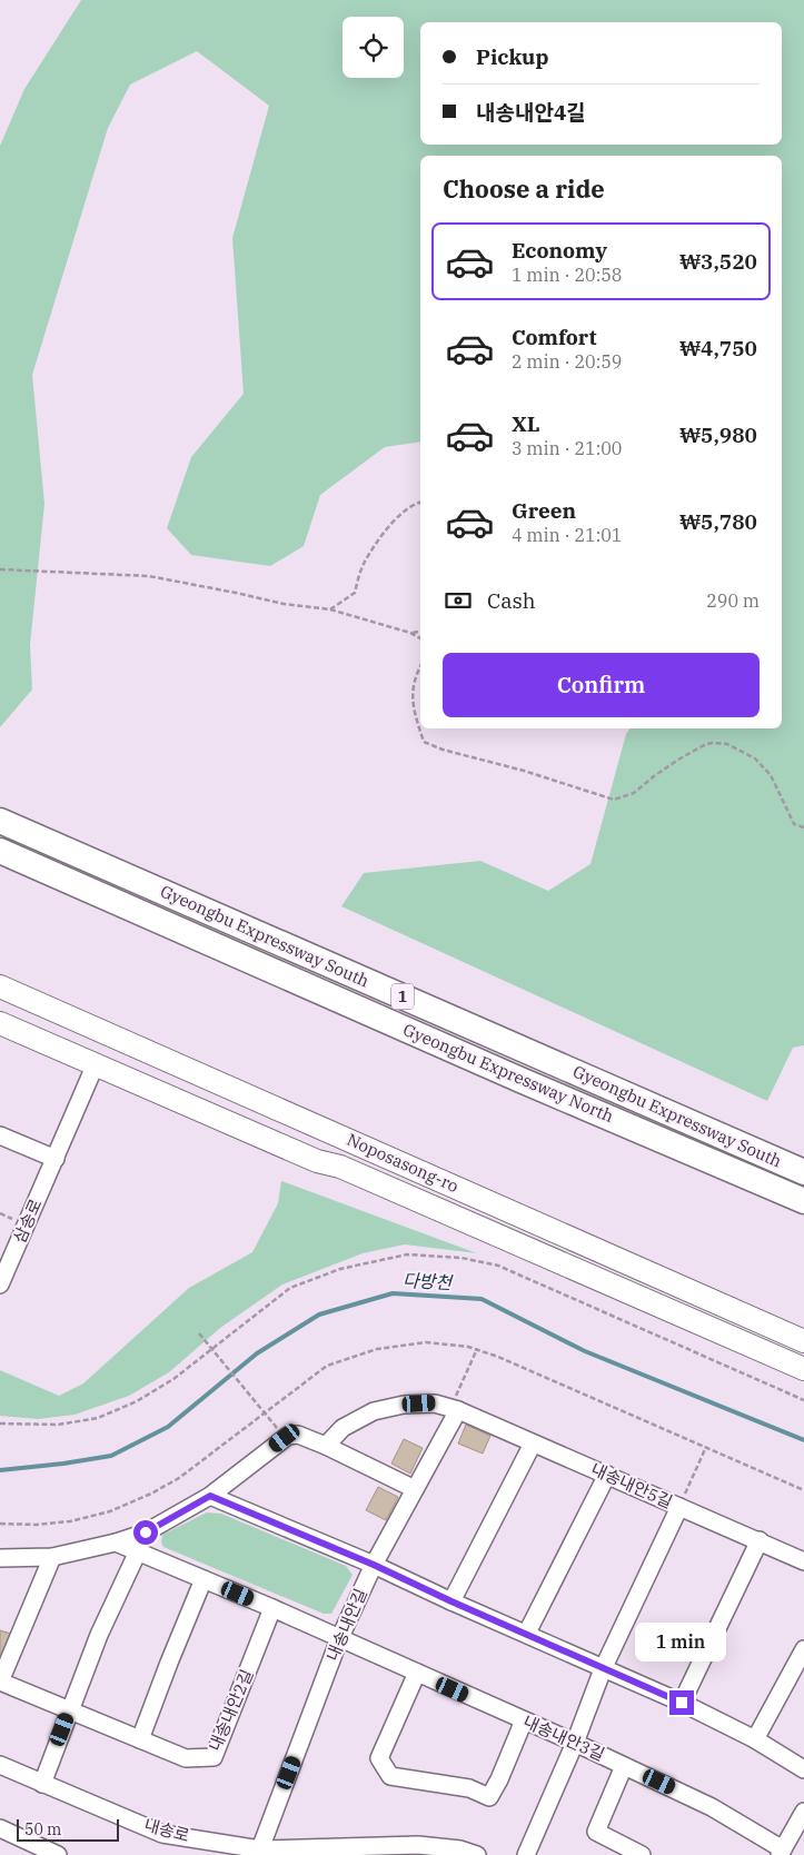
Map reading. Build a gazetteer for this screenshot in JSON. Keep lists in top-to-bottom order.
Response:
{
  "streets": {
    "highway": ["Gyeongbu Expressway South", "1", "Gyeongbu Expressway North"],
    "main road": ["Noposasong-ro"],
    "street": [
      "삼송로",
      "내송내안5길",
      "내송내안길",
      "내송내안2길",
      "내송내안3길",
      "내송로"
    ]
  },
  "crossings": [
    ["Noposasong-ro", "삼송로"],
    ["내송내안5길", "내송내안길"],
    ["내송내안길", "내송내안3길"],
    ["내송내안길", "내송로"],
    ["내송내안2길", "내송내안3길"]
  ],
  "water": ["다방천"],
  "scale_bar": "50 m",
  "page": {
    "banner": ["Pickup", "내송내안4길"],
    "heading": "Choose a ride",
    "list": [
      {
        "name": "Economy",
        "note": "1 min · 20:58",
        "value": "₩3,520"
      },
      {
        "name": "Comfort",
        "note": "2 min · 20:59",
        "value": "₩4,750"
      },
      {
        "name": "XL",
        "note": "3 min · 21:00",
        "value": "₩5,980"
      },
      {
        "name": "Green",
        "note": "4 min · 21:01",
        "value": "₩5,780"
      }
    ],
    "pay": ["Cash", "290 m"],
    "buttons": "Confirm",
    "bubble": "1 min",
    "scale": "50 m"
  }
}
